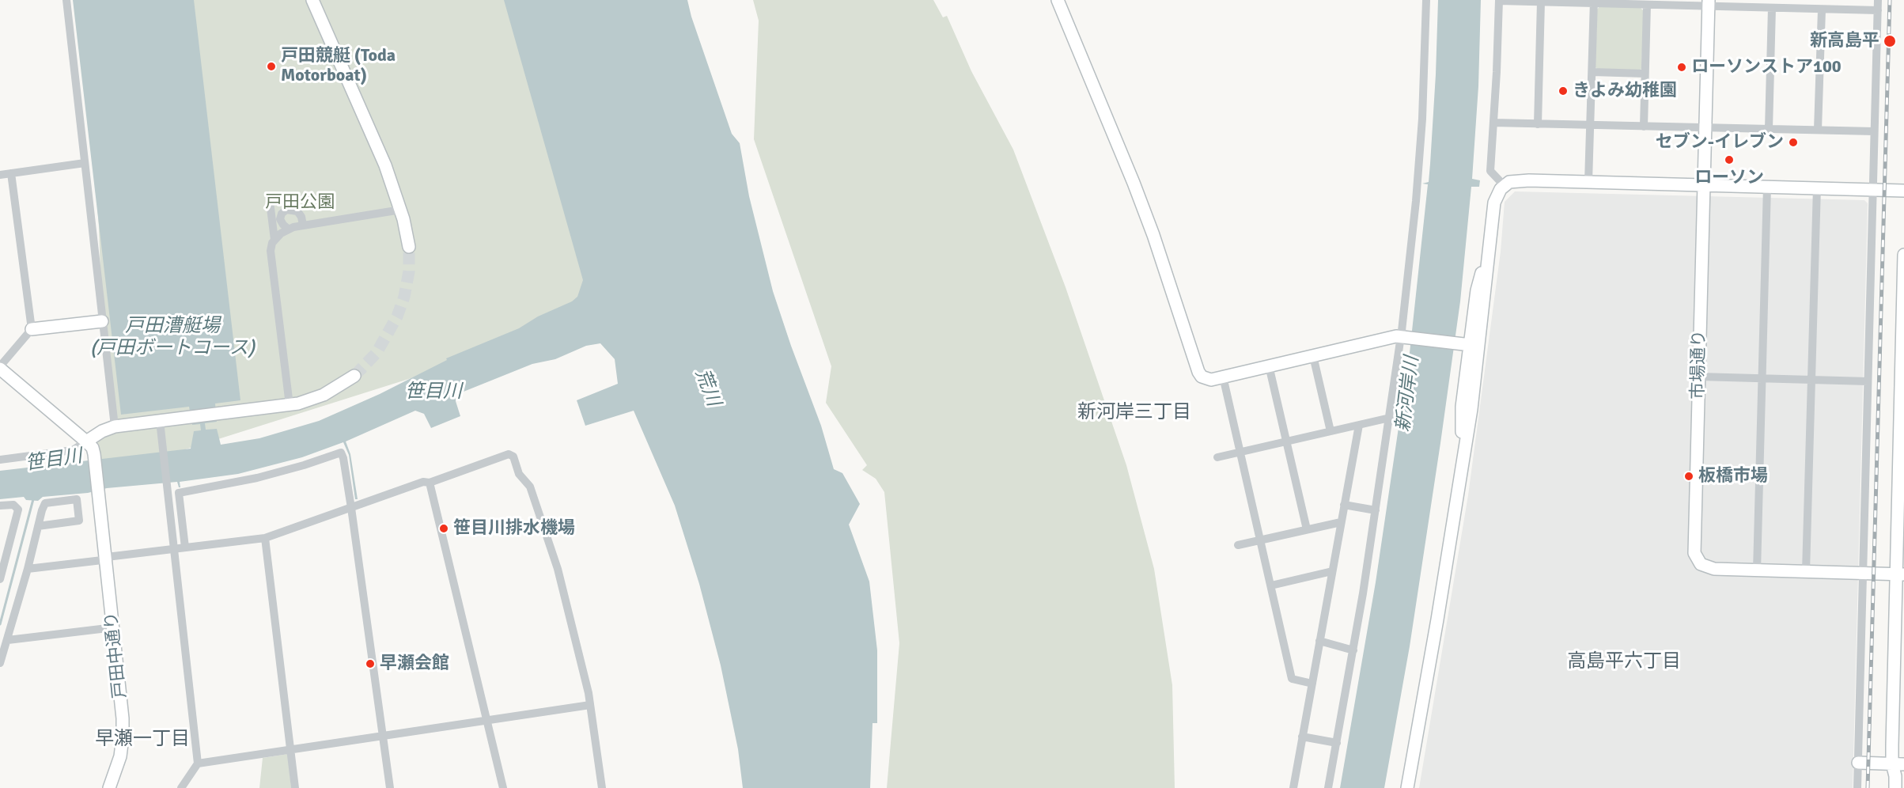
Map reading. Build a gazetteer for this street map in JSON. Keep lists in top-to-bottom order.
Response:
{
  "streets": {
    "street": ["市場通り", "戸田中通り"]
  },
  "districts": ["新河岸三丁目", "高島平六丁目", "早瀬一丁目"],
  "water": [
    "戸田漕艇場 (戸田ボートコース)",
    "荒川",
    "笹目川",
    "新河岸川"
  ],
  "parks": ["戸田公園"],
  "places": [
    "新高島平",
    "戸田競艇 (Toda Motorboat)",
    "ローソンストア100",
    "きよみ幼稚園",
    "セブン-イレブン",
    "ローソン",
    "板橋市場",
    "笹目川排水機場",
    "早瀬会館"
  ]
}
